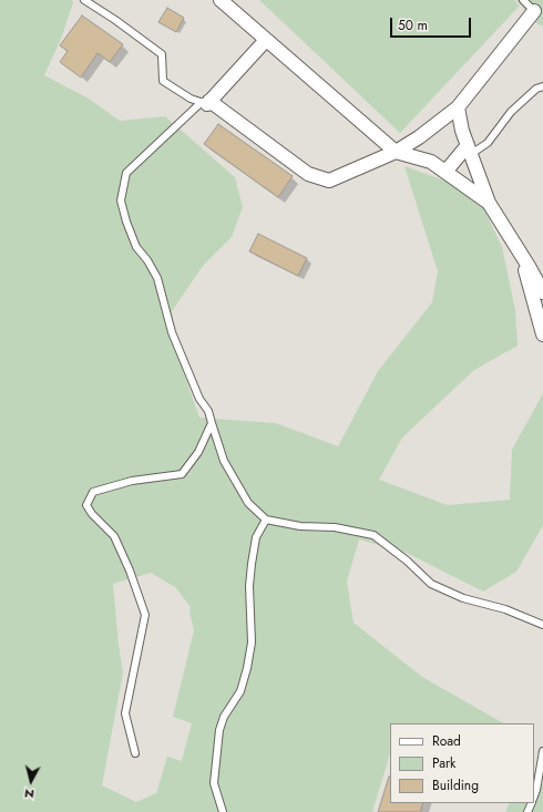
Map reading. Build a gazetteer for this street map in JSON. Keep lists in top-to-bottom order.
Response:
{
  "legend": ["Road", "Park", "Building"],
  "scale_bar": "50 m",
  "north": "bottom"
}
